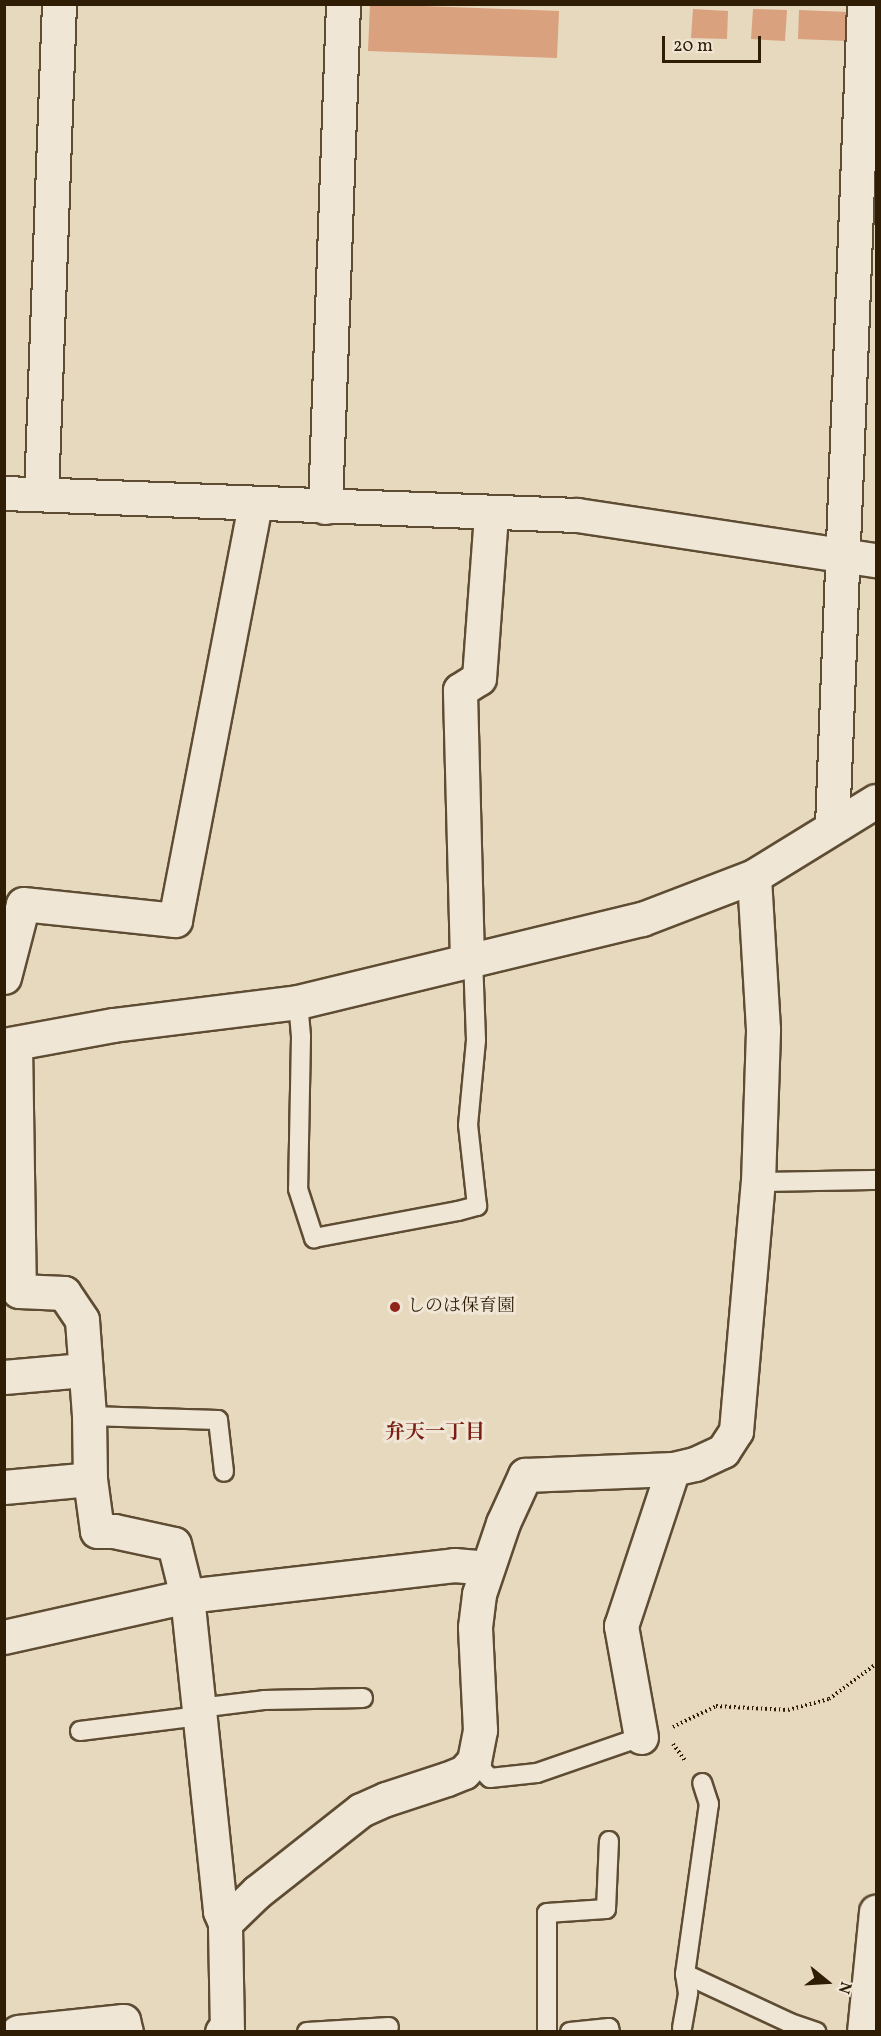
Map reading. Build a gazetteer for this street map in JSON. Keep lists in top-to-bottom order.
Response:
{
  "districts": ["弁天一丁目"],
  "places": ["しのは保育園"],
  "scale_bar": "20 m",
  "north": "right"
}
